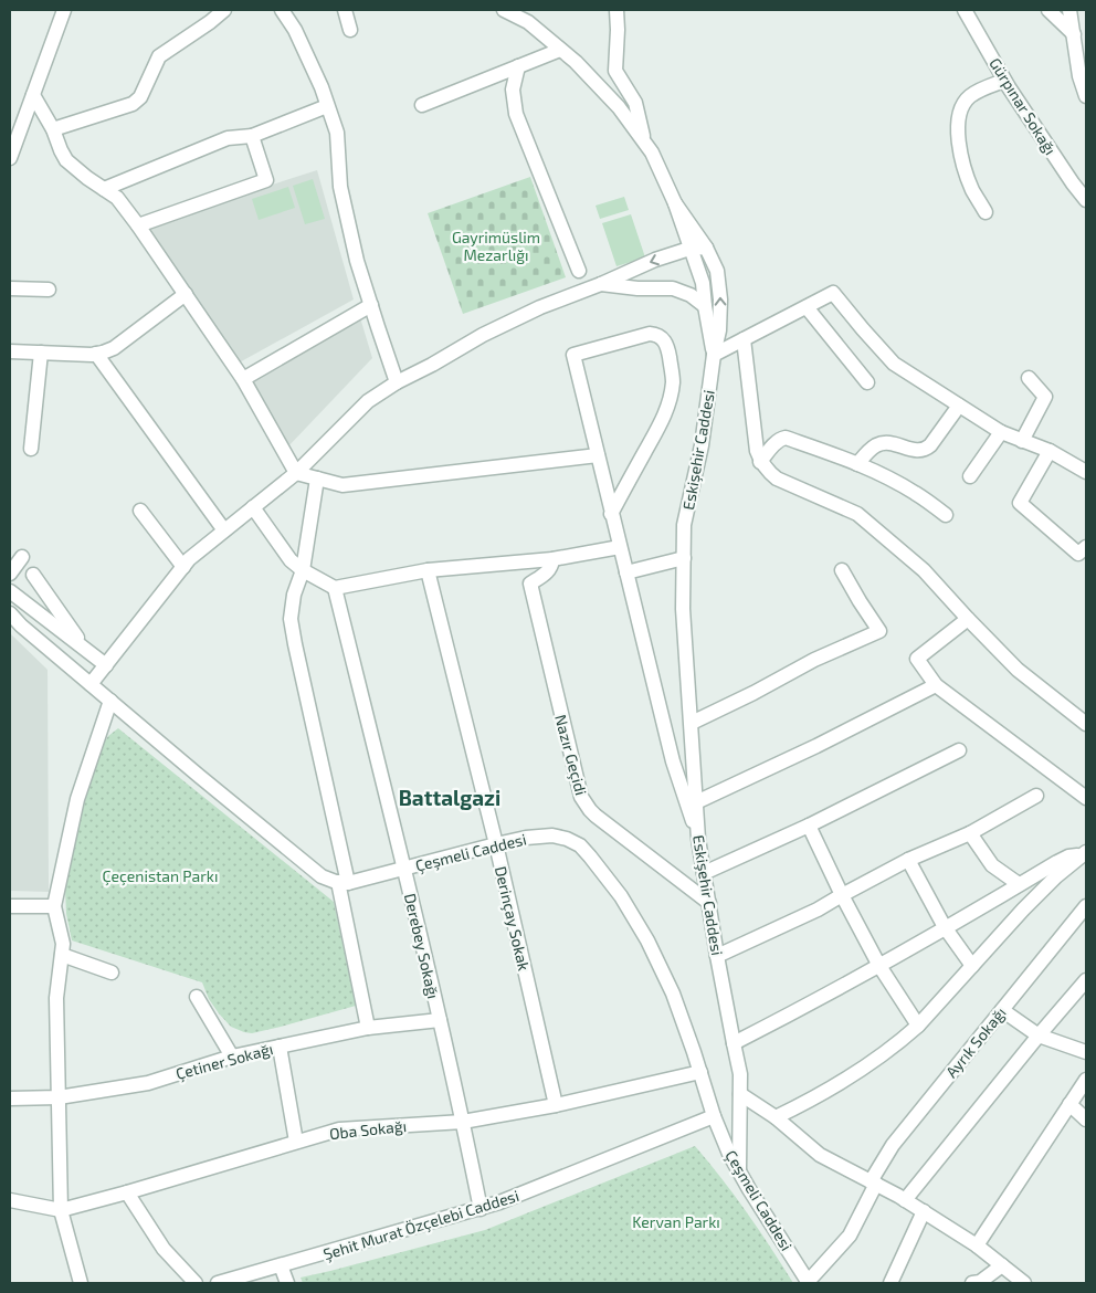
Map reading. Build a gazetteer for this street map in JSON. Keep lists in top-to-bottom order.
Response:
{
  "streets": {
    "street": [
      "Gürpınar Sokağı",
      "Eskişehir Caddesi",
      "Nazır Geçidi",
      "Çeşmeli Caddesi",
      "Derinçay Sokak",
      "Derebey Sokağı",
      "Ayrık Sokağı",
      "Çetiner Sokağı",
      "Oba Sokağı",
      "Şehit Murat Özçelebi Caddesi"
    ]
  },
  "crossings": [
    ["Eskişehir Caddesi", "Nazır Geçidi"],
    ["Eskişehir Caddesi", "Çeşmeli Caddesi"],
    ["Çeşmeli Caddesi", "Derinçay Sokak"],
    ["Çeşmeli Caddesi", "Derebey Sokağı"],
    ["Çeşmeli Caddesi", "Ayrık Sokağı"],
    ["Çeşmeli Caddesi", "Oba Sokağı"],
    ["Çeşmeli Caddesi", "Şehit Murat Özçelebi Caddesi"],
    ["Derinçay Sokak", "Oba Sokağı"],
    ["Derebey Sokağı", "Çetiner Sokağı"],
    ["Derebey Sokağı", "Oba Sokağı"],
    ["Derebey Sokağı", "Şehit Murat Özçelebi Caddesi"]
  ],
  "districts": ["Battalgazi"],
  "parks": ["Gayrimüslim Mezarlığı", "Çeçenistan Parkı", "Kervan Parkı"]
}
